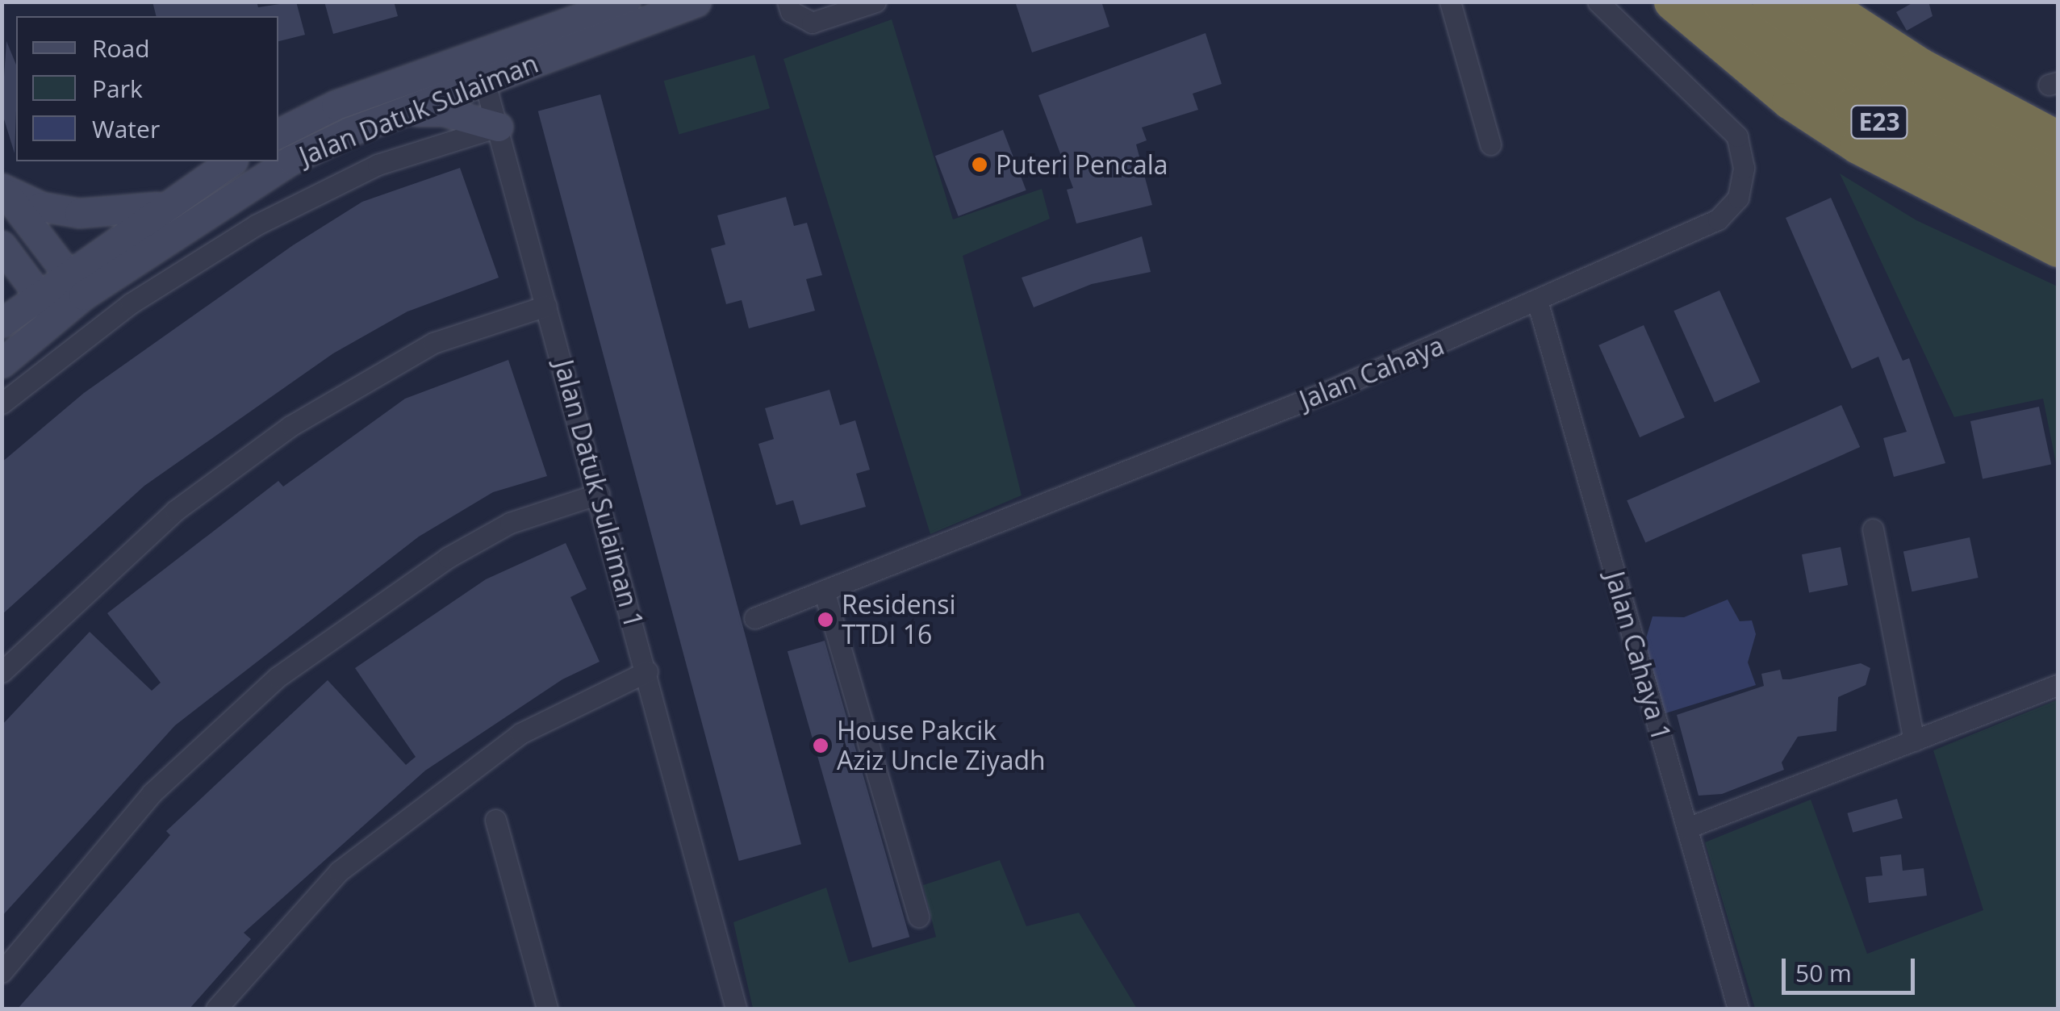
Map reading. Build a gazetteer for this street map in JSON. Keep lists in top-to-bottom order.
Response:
{
  "streets": {
    "highway": ["E23"],
    "main road": ["Jalan Datuk Sulaiman"],
    "street": ["Jalan Cahaya", "Jalan Datuk Sulaiman 1", "Jalan Cahaya 1"]
  },
  "crossings": [
    ["Jalan Datuk Sulaiman", "Jalan Datuk Sulaiman 1"],
    ["Jalan Cahaya", "Jalan Cahaya 1"]
  ],
  "places": ["Puteri Pencala", "Residensi TTDI 16", "House Pakcik Aziz Uncle Ziyadh"],
  "legend": ["Road", "Park", "Water"],
  "scale_bar": "50 m"
}
